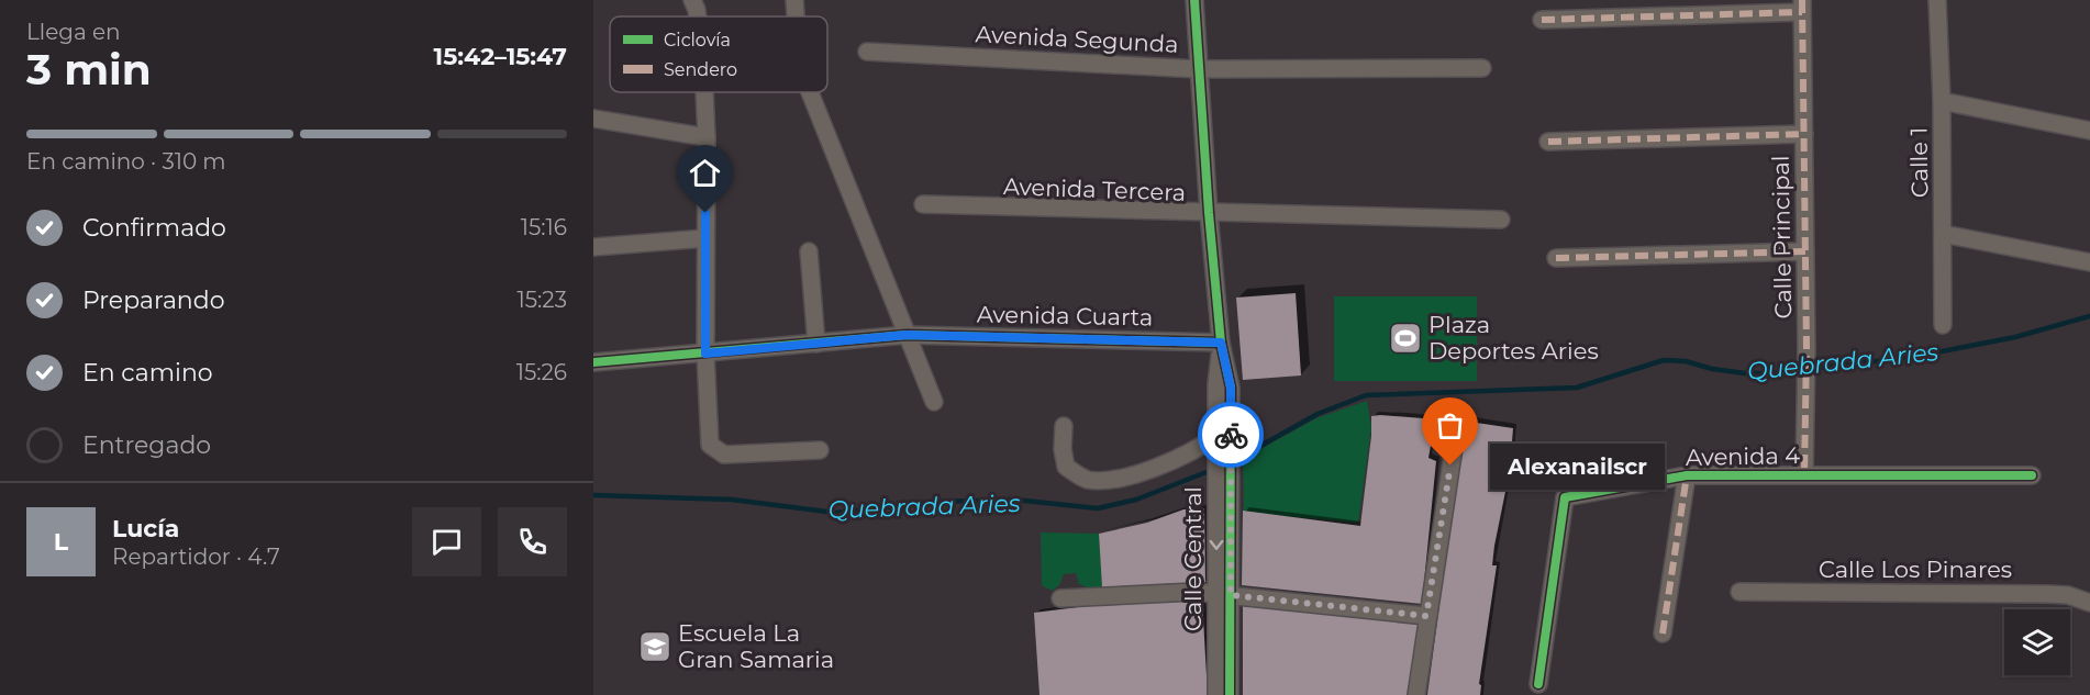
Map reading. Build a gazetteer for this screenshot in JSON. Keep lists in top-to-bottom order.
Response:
{
  "streets": {
    "street": [
      "Avenida Segunda",
      "Calle 1",
      "Avenida Tercera",
      "Calle Principal",
      "Avenida Cuarta",
      "Avenida 4",
      "Calle Central",
      "Calle Los Pinares"
    ]
  },
  "crossings": [
    ["Calle Principal", "Avenida 4"],
    ["Avenida Cuarta", "Calle Central"]
  ],
  "water": ["Quebrada Aries"],
  "places": {
    "sports": ["Plaza Deportes Aries"],
    "other": ["Alexanailscr"],
    "school or university": ["Escuela La Gran Samaria"]
  },
  "legend": ["Ciclovía", "Sendero"],
  "page": {
    "heading": ["3 min", "Llega en", "15:42–15:47"],
    "panel": ["Lucía", "Repartidor · 4.7"],
    "bar": "En camino · 310 m",
    "list": [
      ["Confirmado", "15:16"],
      ["Preparando", "15:23"],
      ["En camino", "15:26"],
      "Entregado"
    ],
    "bubble": "Alexanailscr",
    "round": "L"
  }
}
